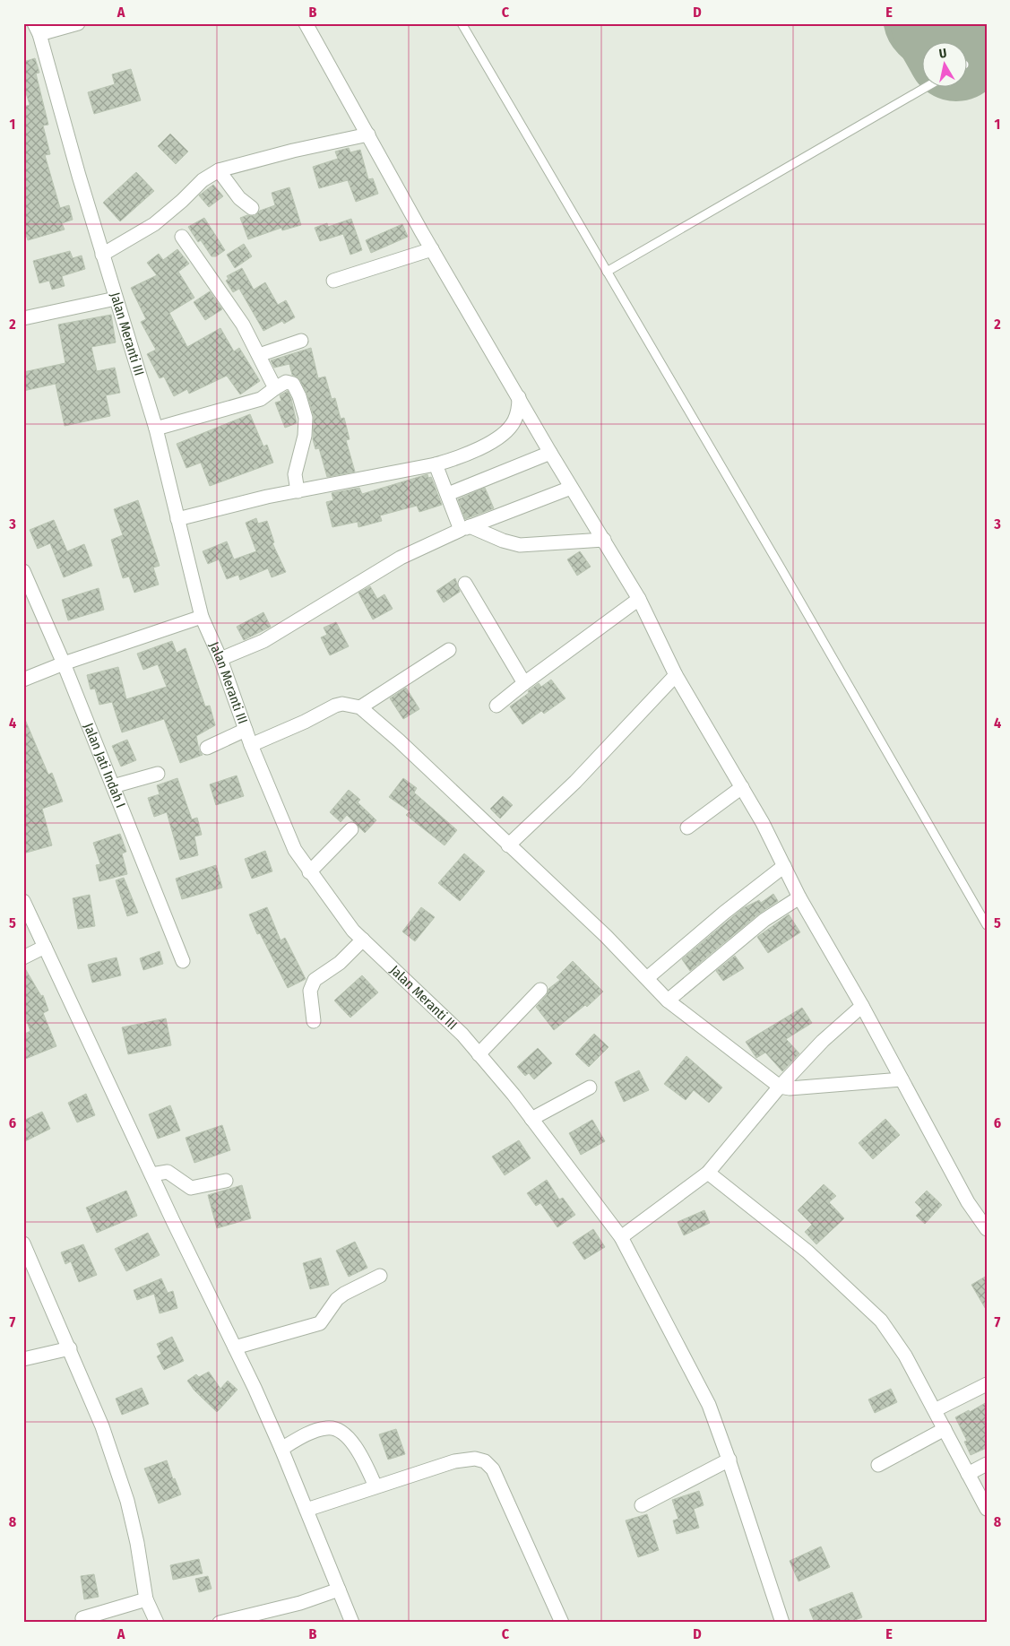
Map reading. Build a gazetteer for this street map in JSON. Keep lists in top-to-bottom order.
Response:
{
  "streets": {
    "street": ["Jalan Meranti III", "Jalan Jati Indah I"]
  },
  "north": "top",
  "grid": {
    "columns": [
      "A",
      "B",
      "C",
      "D",
      "E"
    ],
    "rows": [
      "1",
      "2",
      "3",
      "4",
      "5",
      "6",
      "7",
      "8"
    ]
  }
}
